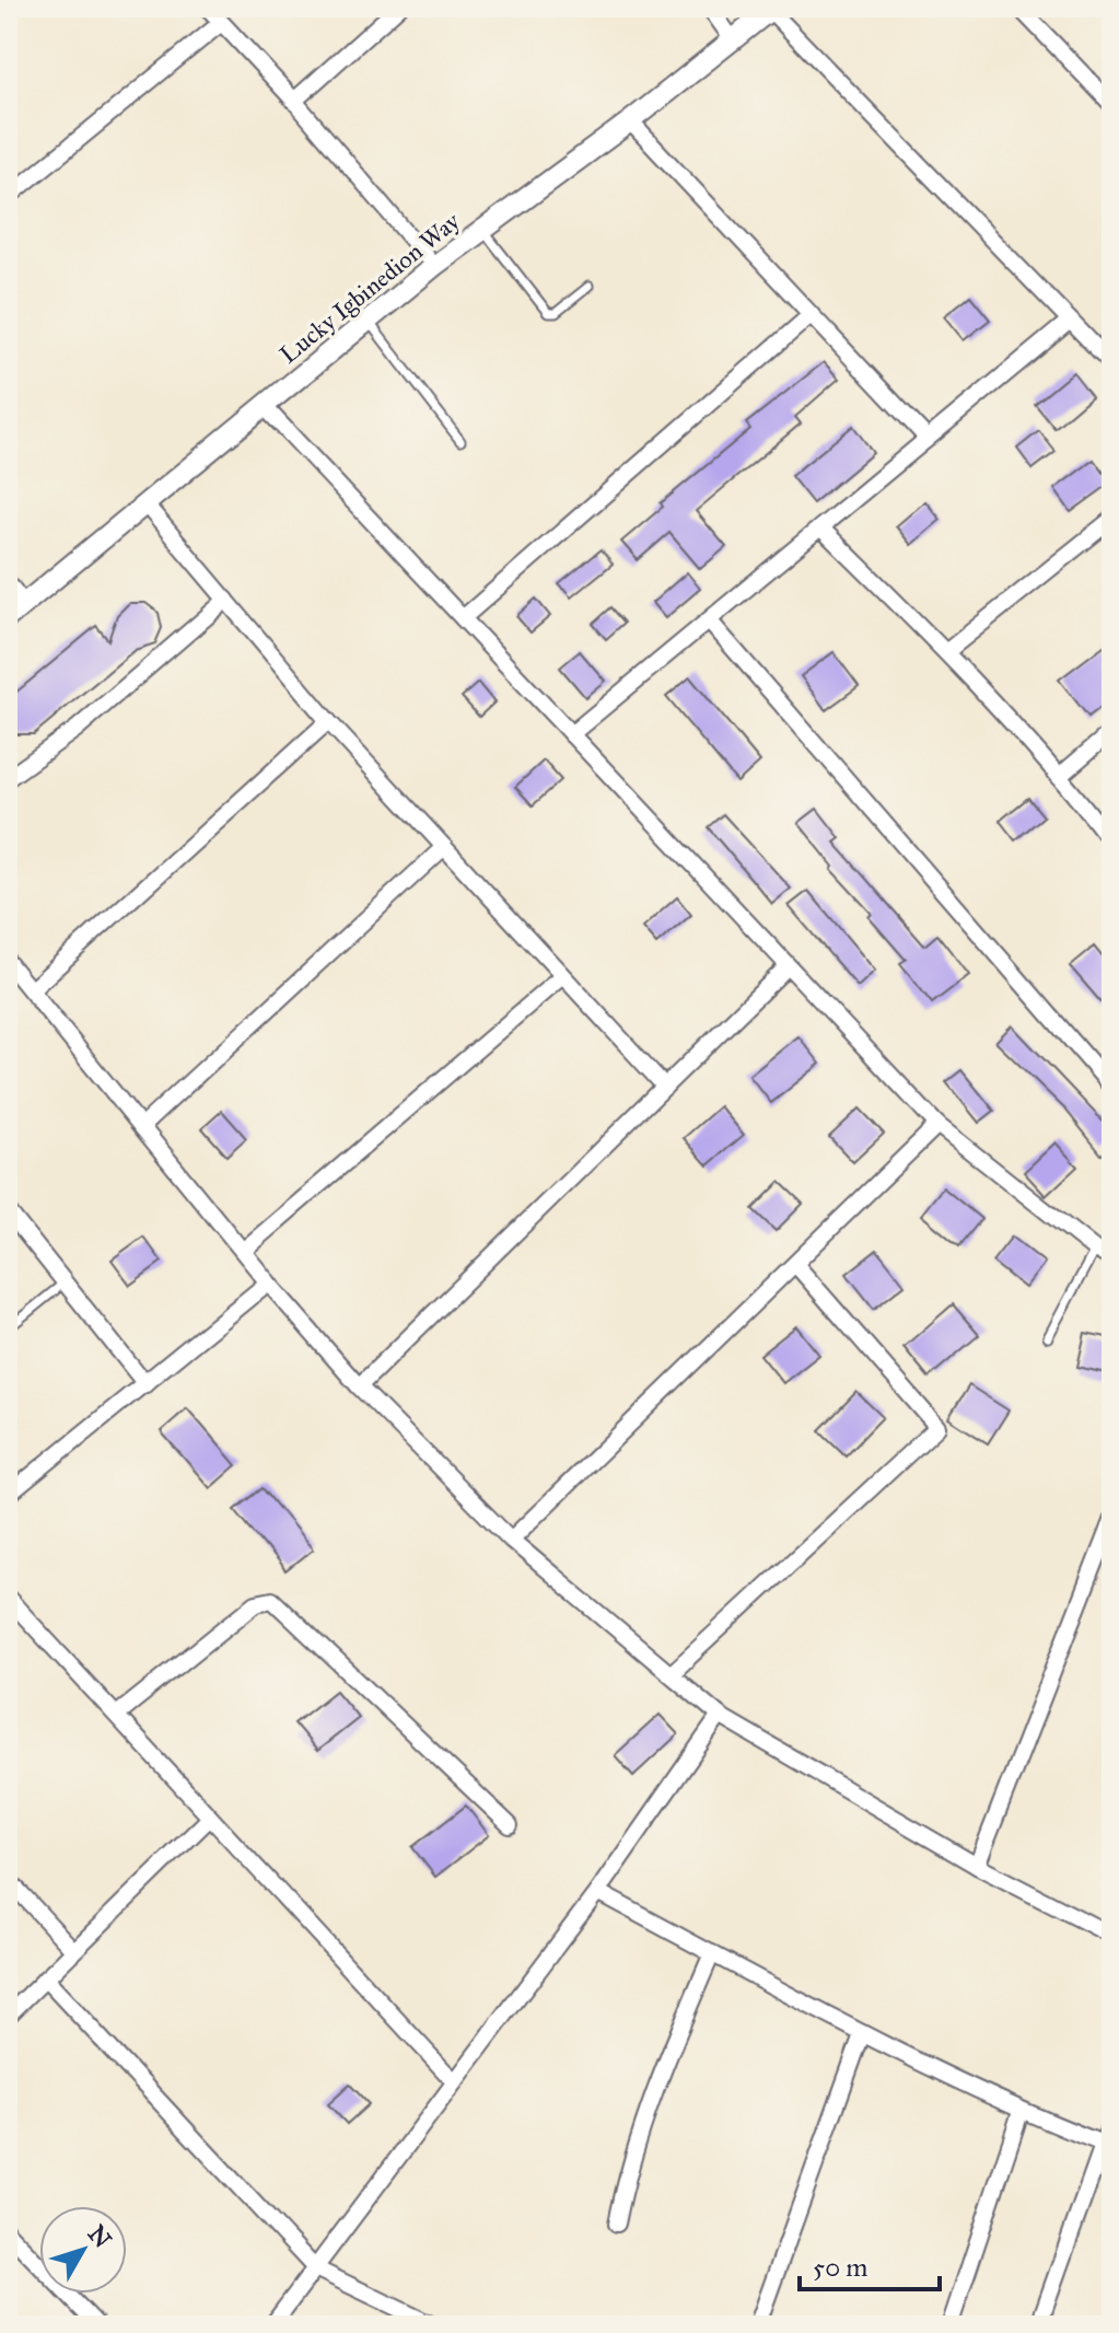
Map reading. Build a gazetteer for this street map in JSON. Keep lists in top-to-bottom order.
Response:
{
  "streets": {
    "street": ["Lucky Igbinedion Way"]
  },
  "scale_bar": "50 m",
  "north": "top right"
}
